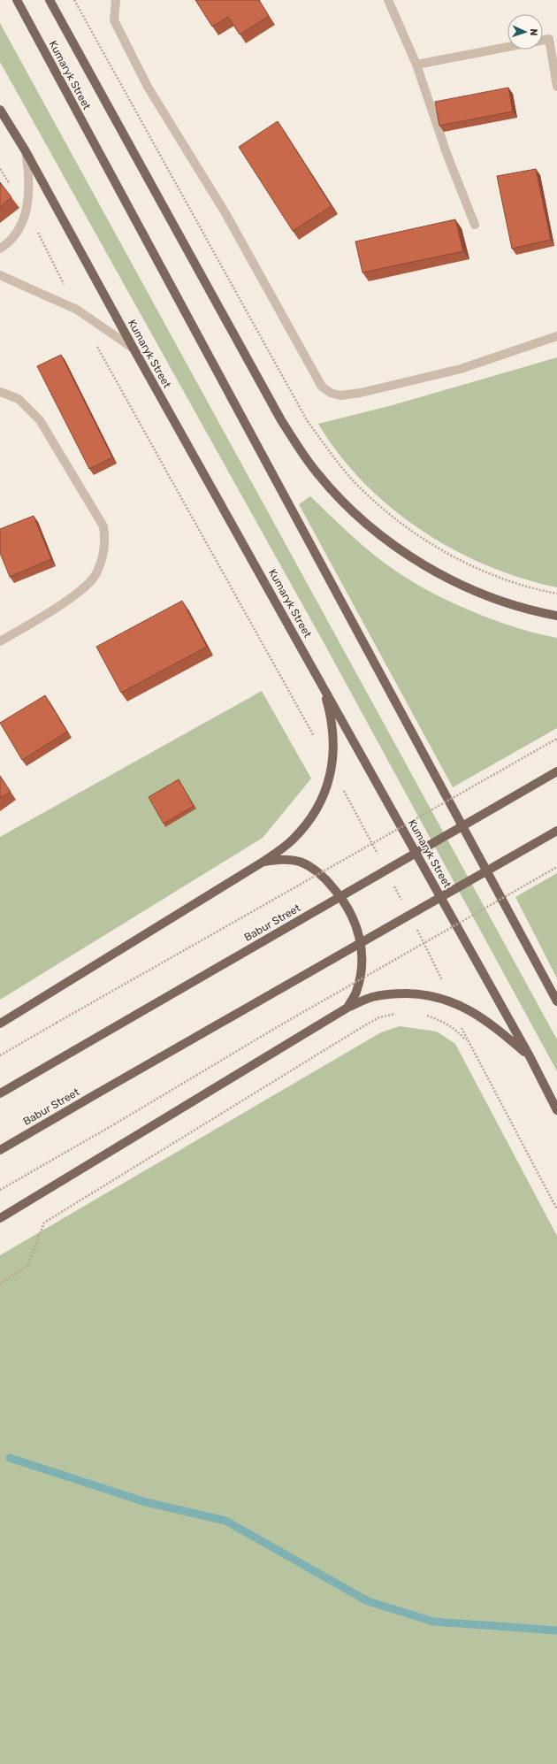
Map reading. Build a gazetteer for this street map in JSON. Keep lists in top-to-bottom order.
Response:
{
  "streets": {
    "main road": ["Kumaryk Street", "Babur Street"]
  },
  "north": "right"
}
